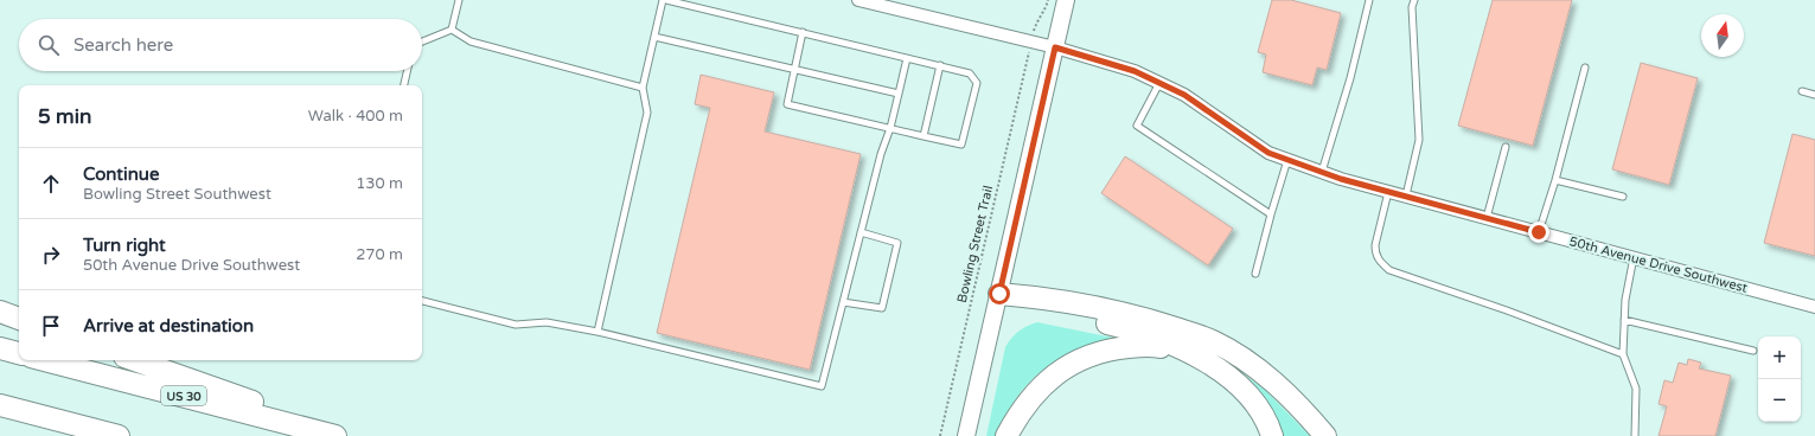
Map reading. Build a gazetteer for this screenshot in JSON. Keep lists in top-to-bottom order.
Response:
{
  "streets": {
    "highway": ["US 30"],
    "street": ["50th Avenue Drive Southwest"],
    "path": ["Bowling Street Trail"]
  },
  "north": "top",
  "page": {
    "search": "Search here",
    "heading": ["5 min", "Walk · 400 m"],
    "list": [
      ["Continue", "Bowling Street Southwest", "130 m"],
      ["Turn right", "50th Avenue Drive Southwest", "270 m"],
      "Arrive at destination"
    ],
    "map_buttons": ["+", "−"]
  }
}
